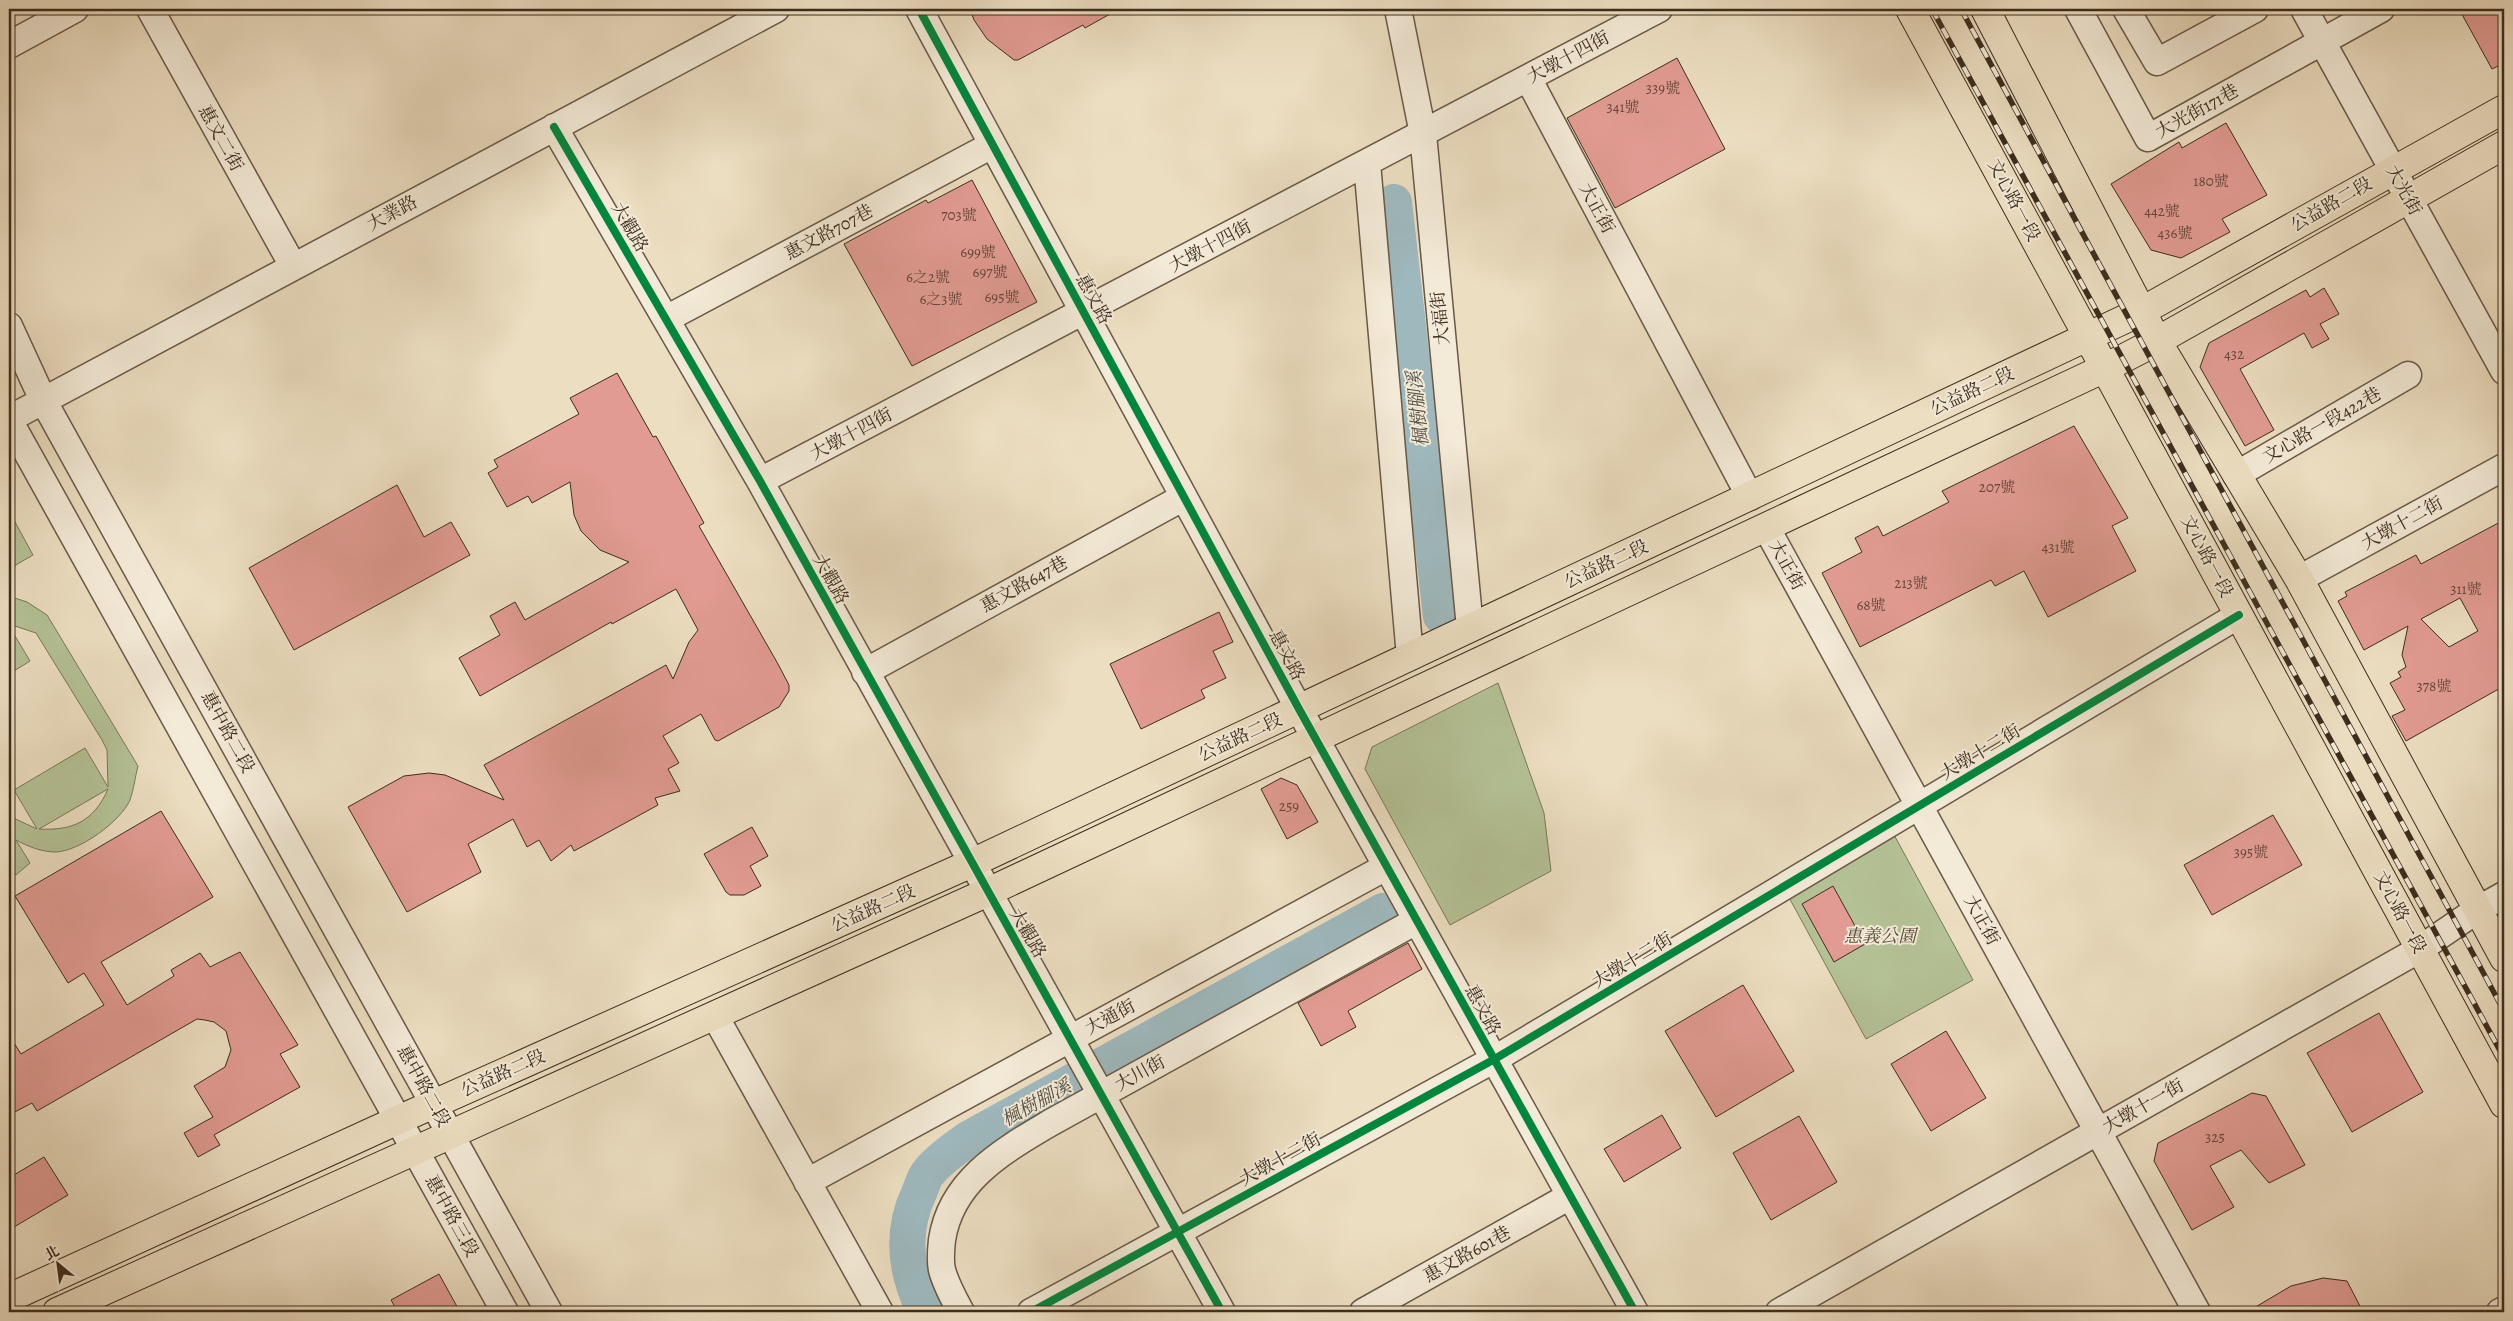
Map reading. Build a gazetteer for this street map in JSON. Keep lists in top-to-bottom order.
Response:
{
  "streets": {
    "main road": ["文心路一段", "公益路二段"],
    "street": [
      "大墩十四街",
      "大光街171巷",
      "惠文二街",
      "大光街",
      "大正街",
      "大業路",
      "大觀路",
      "惠文路707巷",
      "惠文路",
      "大福街",
      "文心路一段422巷",
      "大墩十二街",
      "惠文路647巷",
      "惠中路二段",
      "大通街",
      "大川街",
      "大墩十一街",
      "惠中路三段",
      "惠文路601巷"
    ]
  },
  "crossings": [
    ["大墩十四街", "大正街"],
    ["大墩十四街", "大觀路"],
    ["大墩十四街", "惠文路"],
    ["大墩十四街", "大福街"],
    ["大光街171巷", "大光街"],
    ["惠文二街", "大業路"],
    ["大光街", "公益路二段"],
    ["文心路一段", "公益路二段"],
    ["文心路一段", "大墩十二街"],
    ["文心路一段", "大墩十一街"],
    ["公益路二段", "大正街"],
    ["公益路二段", "大觀路"],
    ["公益路二段", "惠文路"],
    ["公益路二段", "大福街"],
    ["公益路二段", "惠中路二段"],
    ["公益路二段", "惠中路三段"],
    ["大正街", "大墩十二街"],
    ["大正街", "大墩十一街"],
    ["大業路", "大觀路"],
    ["大業路", "惠中路二段"],
    ["大觀路", "惠文路707巷"],
    ["大觀路", "惠文路647巷"],
    ["大觀路", "大通街"],
    ["大觀路", "大川街"],
    ["惠文路707巷", "惠文路"],
    ["惠文路", "大墩十二街"],
    ["惠文路", "惠文路647巷"],
    ["惠文路", "大通街"],
    ["惠文路", "大川街"],
    ["惠文路", "惠文路601巷"]
  ],
  "water": ["楓樹腳溪"],
  "parks": ["惠義公園"],
  "house_numbers": [
    "339號",
    "341號",
    "180號",
    "442號",
    "703號",
    "436號",
    "699號",
    "697號",
    "6之2號",
    "695號",
    "6之3號",
    "432",
    "207號",
    "431號",
    "213號",
    "311號",
    "68號",
    "378號",
    "259",
    "395號",
    "325"
  ],
  "north": "top left"
}
